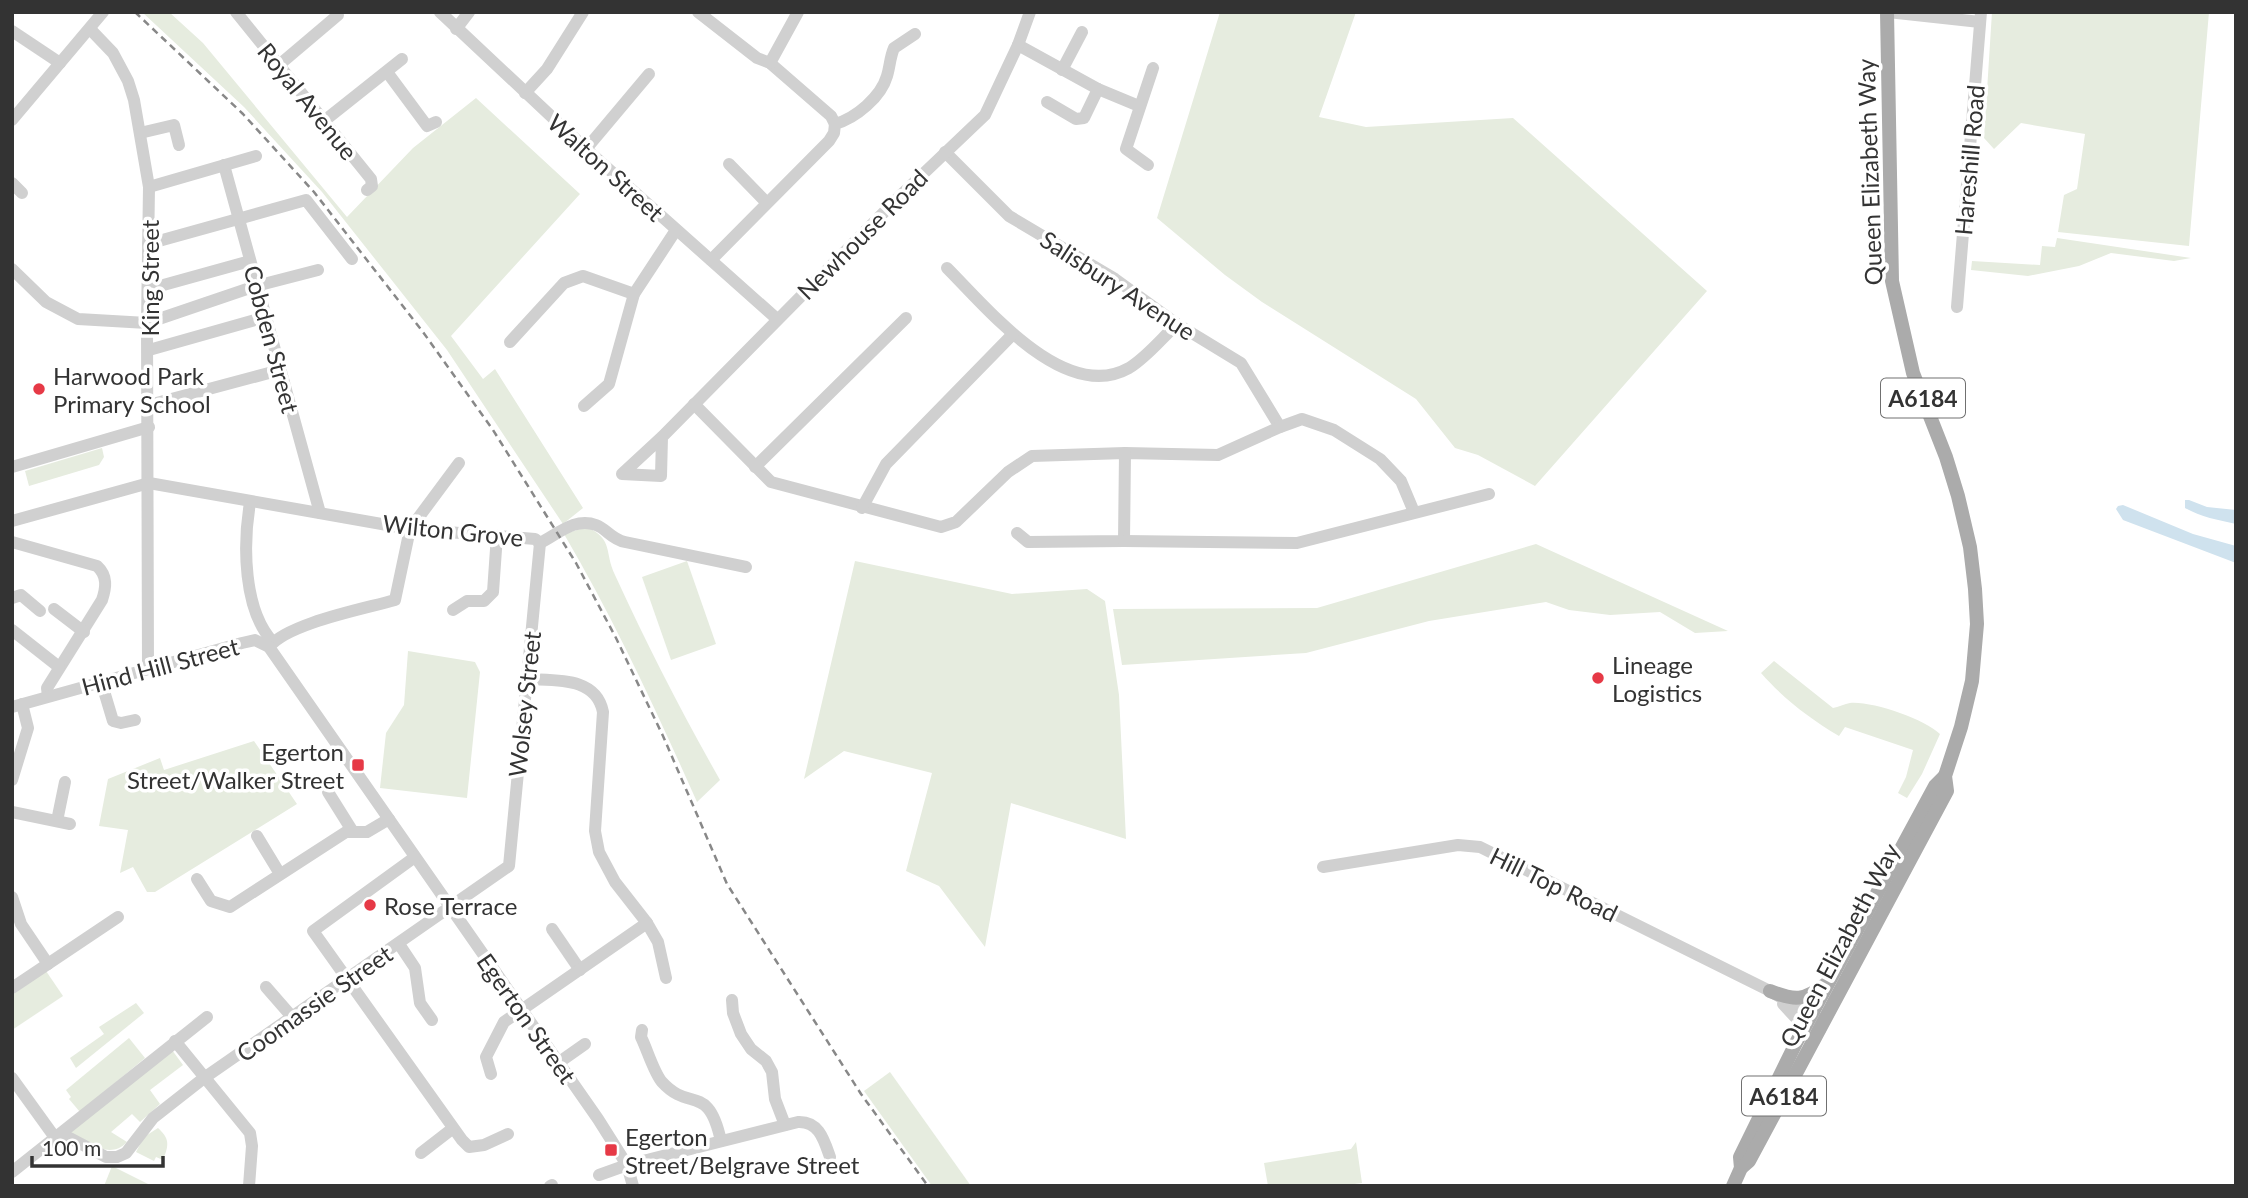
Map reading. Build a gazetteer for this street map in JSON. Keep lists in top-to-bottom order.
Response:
{
  "streets": {
    "main road": ["Queen Elizabeth Way", "A6184"],
    "street": [
      "Royal Avenue",
      "Hareshill Road",
      "Walton Street",
      "Newhouse Road",
      "King Street",
      "Salisbury Avenue",
      "Cobden Street",
      "Wilton Grove",
      "Hind Hill Street",
      "Wolsey Street",
      "Hill Top Road",
      "Coomassie Street",
      "Egerton Street"
    ]
  },
  "crossings": [
    ["Walton Street", "Newhouse Road"],
    ["Queen Elizabeth Way", "Hill Top Road"],
    ["Newhouse Road", "Salisbury Avenue"],
    ["King Street", "Wilton Grove"],
    ["King Street", "Hind Hill Street"],
    ["Cobden Street", "Wilton Grove"],
    ["Wilton Grove", "Hind Hill Street"],
    ["Wilton Grove", "Wolsey Street"],
    ["Wilton Grove", "Egerton Street"],
    ["Hind Hill Street", "Egerton Street"],
    ["Wolsey Street", "Coomassie Street"],
    ["Coomassie Street", "Egerton Street"]
  ],
  "places": {
    "other": ["Harwood Park Primary School", "Lineage Logistics", "Rose Terrace"],
    "transit": ["Egerton Street/Walker Street", "Egerton Street/Belgrave Street"]
  },
  "scale_bar": "100 m"
}
